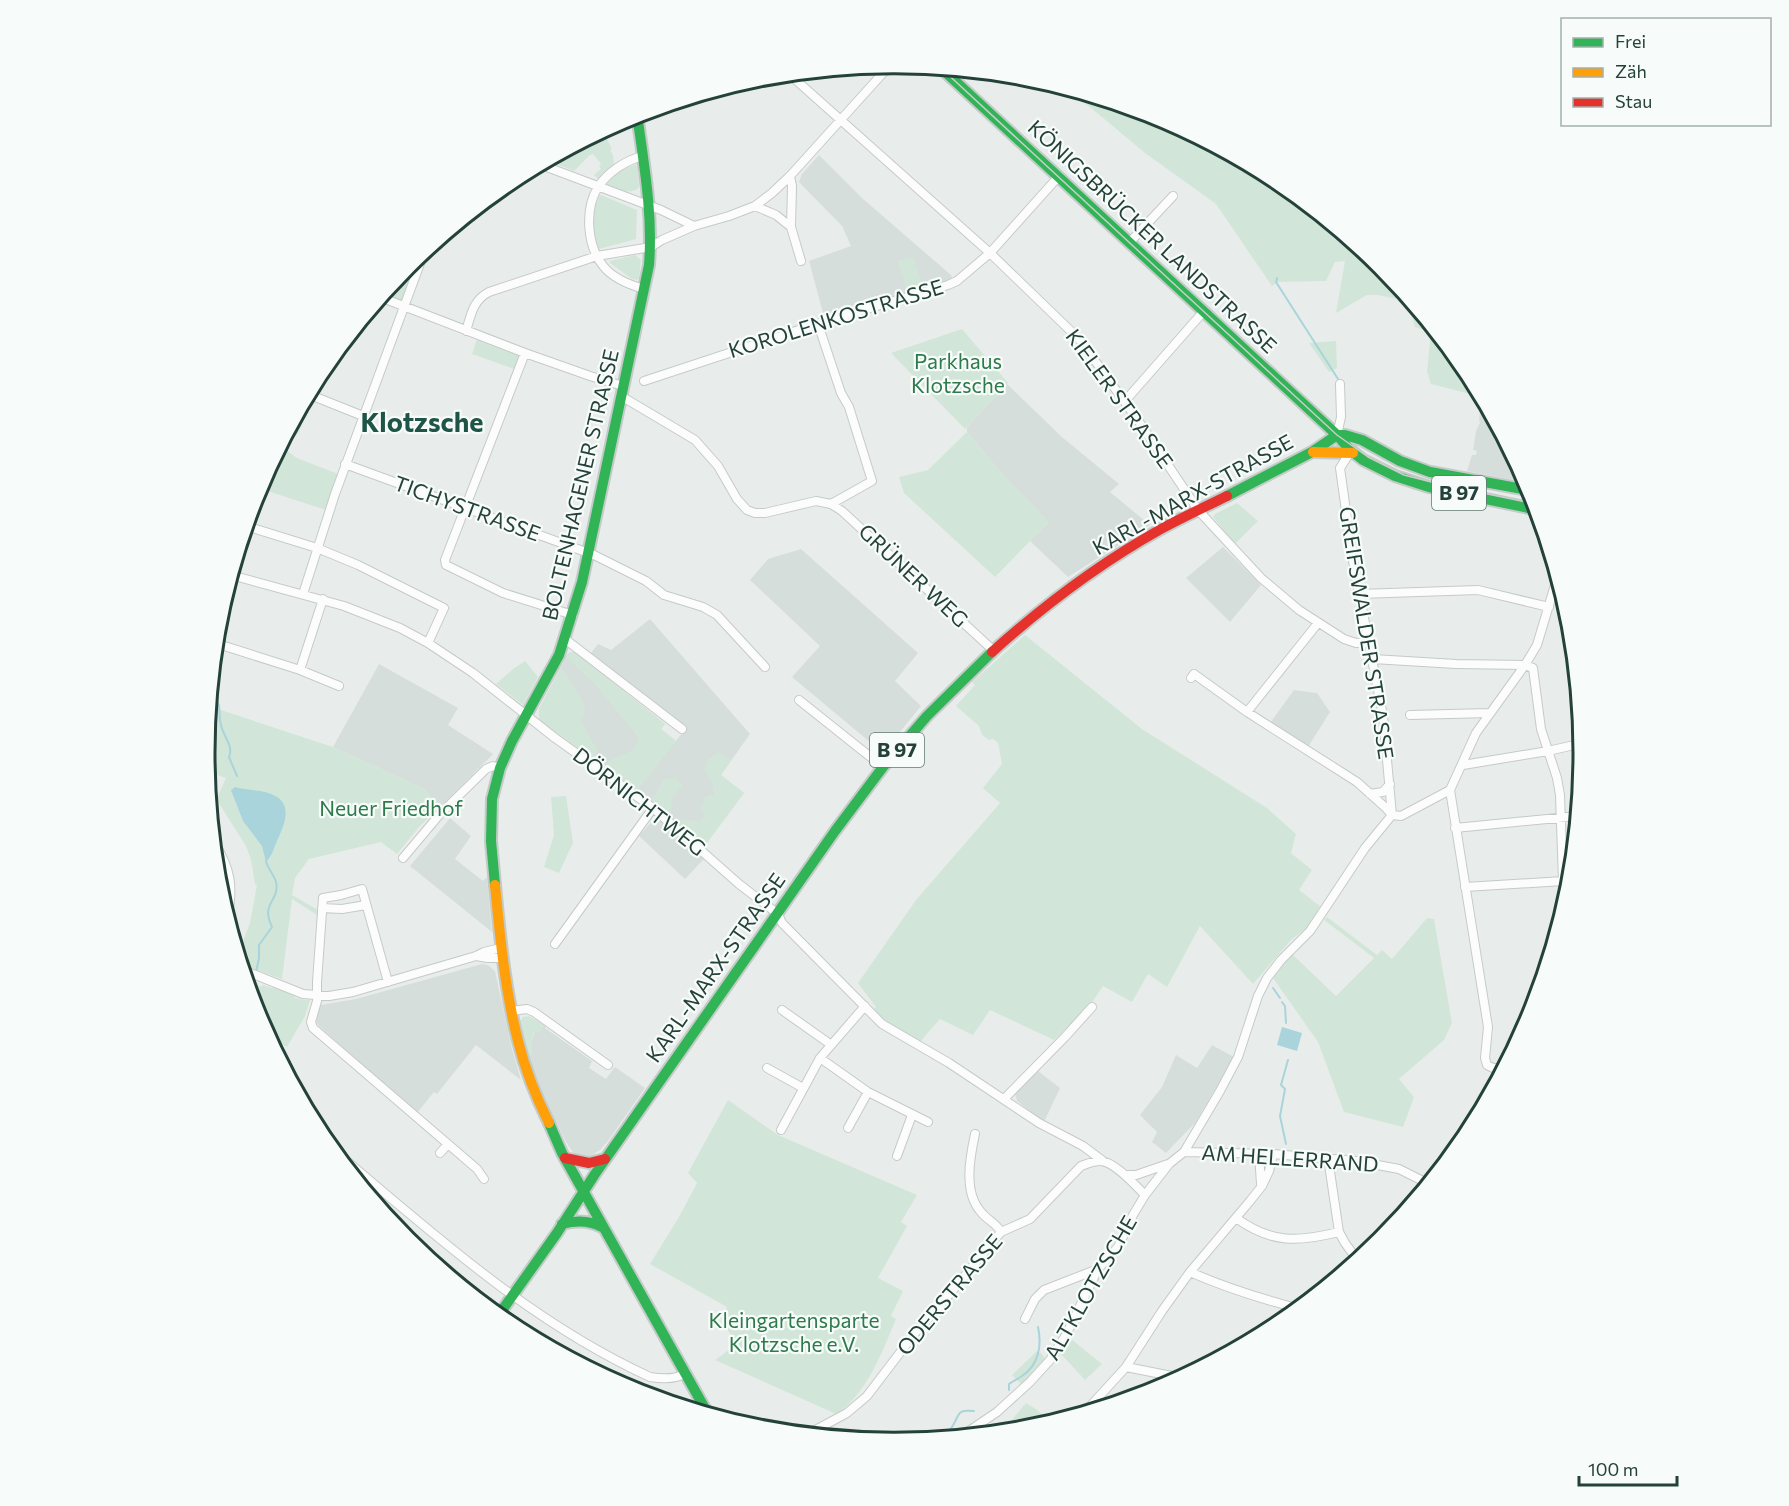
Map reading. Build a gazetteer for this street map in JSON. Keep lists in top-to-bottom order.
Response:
{
  "streets": {
    "main road": [
      "KÖNIGSBRÜCKER LANDSTRASSE",
      "BOLTENHAGENER STRASSE",
      "B 97",
      "KARL-MARX-STRASSE"
    ],
    "street": [
      "KOROLENKOSTRASSE",
      "KIELER STRASSE",
      "TICHYSTRASSE",
      "GRÜNER WEG",
      "GREIFSWALDER STRASSE",
      "DÖRNICHTWEG",
      "AM HELLERRAND",
      "ALTKLOTZSCHE",
      "ODERSTRASSE"
    ]
  },
  "crossings": [
    ["KÖNIGSBRÜCKER LANDSTRASSE", "KOROLENKOSTRASSE"],
    ["KÖNIGSBRÜCKER LANDSTRASSE", "B 97"],
    ["KÖNIGSBRÜCKER LANDSTRASSE", "KARL-MARX-STRASSE"],
    ["KOROLENKOSTRASSE", "KIELER STRASSE"],
    ["KIELER STRASSE", "KARL-MARX-STRASSE"],
    ["KIELER STRASSE", "GREIFSWALDER STRASSE"],
    ["BOLTENHAGENER STRASSE", "B 97"],
    ["BOLTENHAGENER STRASSE", "KARL-MARX-STRASSE"],
    ["BOLTENHAGENER STRASSE", "TICHYSTRASSE"],
    ["BOLTENHAGENER STRASSE", "DÖRNICHTWEG"],
    ["B 97", "KARL-MARX-STRASSE"],
    ["B 97", "GREIFSWALDER STRASSE"],
    ["KARL-MARX-STRASSE", "GRÜNER WEG"],
    ["KARL-MARX-STRASSE", "GREIFSWALDER STRASSE"],
    ["KARL-MARX-STRASSE", "DÖRNICHTWEG"],
    ["DÖRNICHTWEG", "ODERSTRASSE"],
    ["AM HELLERRAND", "ALTKLOTZSCHE"]
  ],
  "districts": ["Klotzsche"],
  "parks": ["Parkhaus Klotzsche", "Neuer Friedhof", "Kleingartensparte Klotzsche e.V."],
  "legend": ["Frei", "Zäh", "Stau"],
  "scale_bar": "100 m"
}
